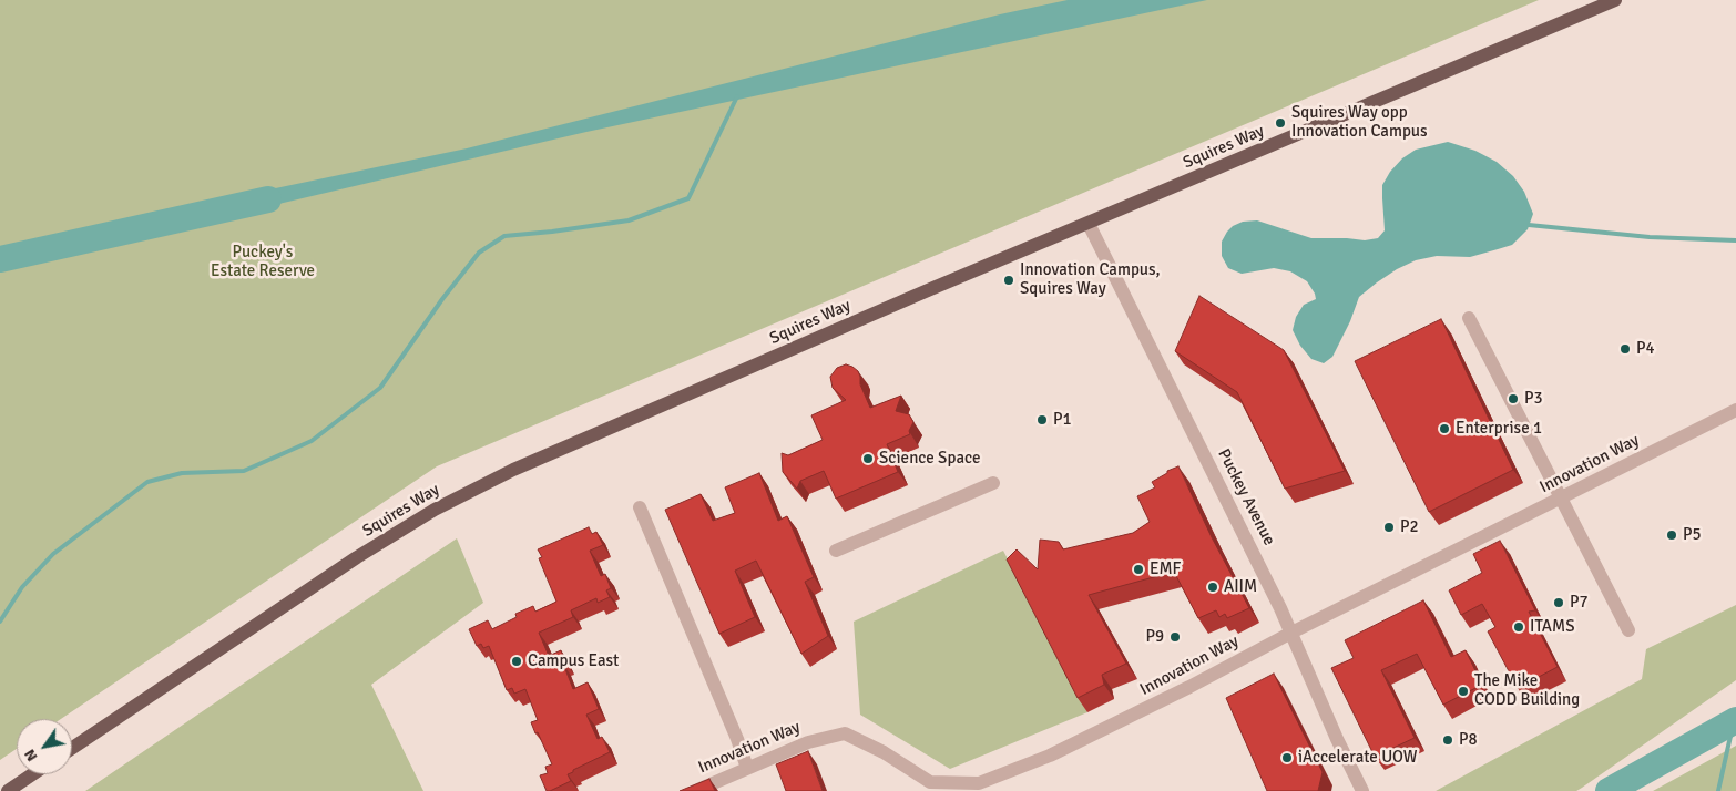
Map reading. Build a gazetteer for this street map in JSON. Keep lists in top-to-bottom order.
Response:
{
  "streets": {
    "main road": ["Squires Way"],
    "street": ["Innovation Way", "Puckey Avenue"]
  },
  "crossings": [
    ["Squires Way", "Puckey Avenue"],
    ["Innovation Way", "Puckey Avenue"]
  ],
  "parks": ["Puckey's Estate Reserve"],
  "places": [
    "Squires Way opp Innovation Campus",
    "Innovation Campus, Squires Way",
    "P4",
    "P3",
    "P1",
    "Enterprise 1",
    "Science Space",
    "P2",
    "P5",
    "EMF",
    "AIIM",
    "P7",
    "ITAMS",
    "P9",
    "Campus East",
    "The Mike CODD Building",
    "P8",
    "iAccelerate UOW"
  ],
  "north": "bottom left"
}
